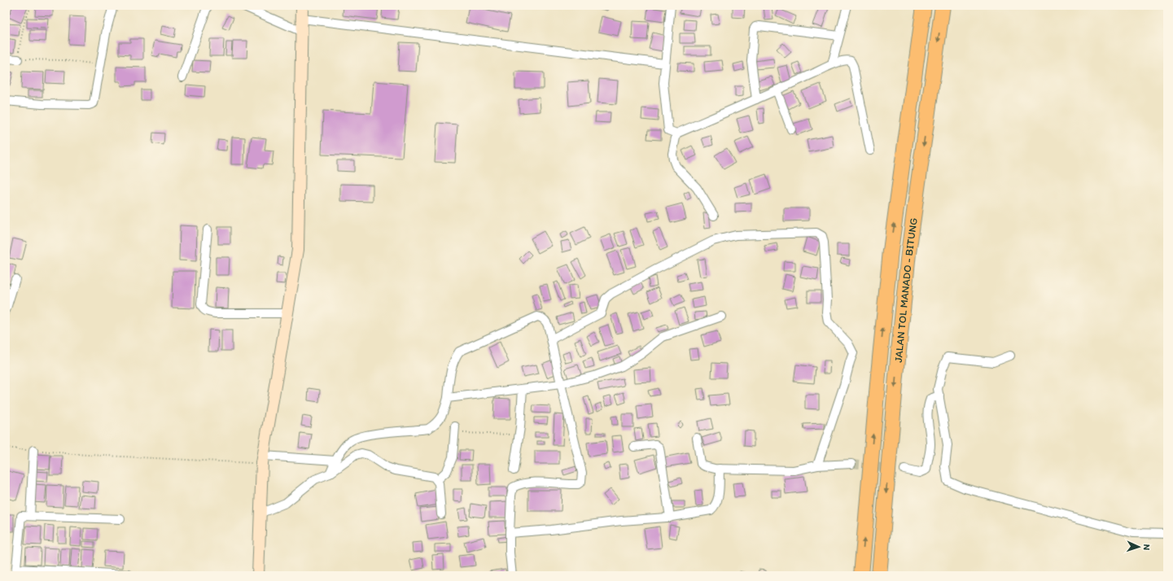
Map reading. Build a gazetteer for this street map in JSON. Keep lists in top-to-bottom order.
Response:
{
  "streets": {
    "highway": ["JALAN TOL MANADO - BITUNG"]
  },
  "north": "right"
}
